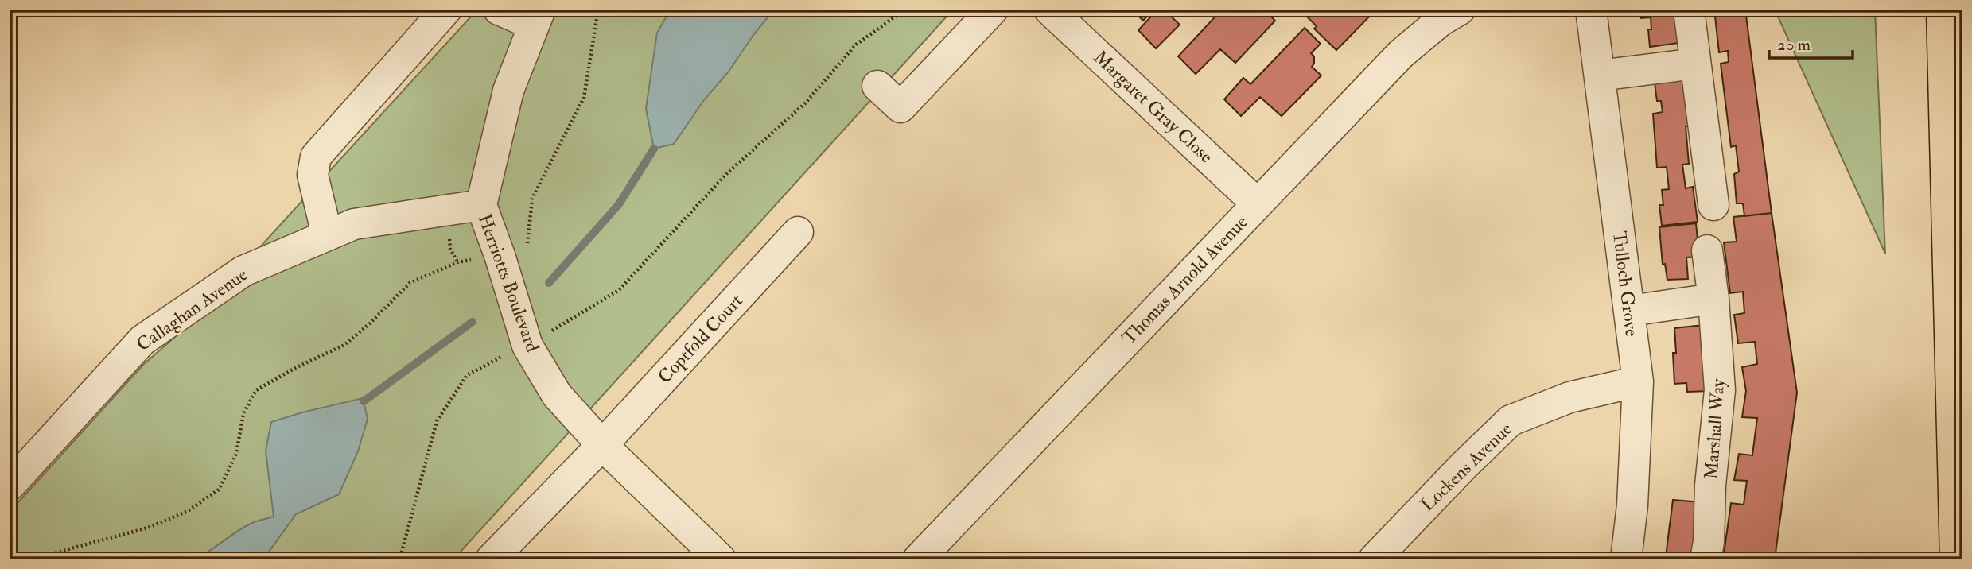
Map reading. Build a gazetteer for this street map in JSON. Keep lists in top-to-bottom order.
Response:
{
  "streets": {
    "street": [
      "Margaret Gray Close",
      "Thomas Arnold Avenue",
      "Herriotts Boulevard",
      "Tulloch Grove",
      "Callaghan Avenue",
      "Coptfold Court",
      "Marshall Way",
      "Lockens Avenue"
    ]
  },
  "crossings": [
    ["Margaret Gray Close", "Thomas Arnold Avenue"],
    ["Herriotts Boulevard", "Callaghan Avenue"],
    ["Herriotts Boulevard", "Coptfold Court"],
    ["Tulloch Grove", "Lockens Avenue"]
  ],
  "scale_bar": "20 m"
}
